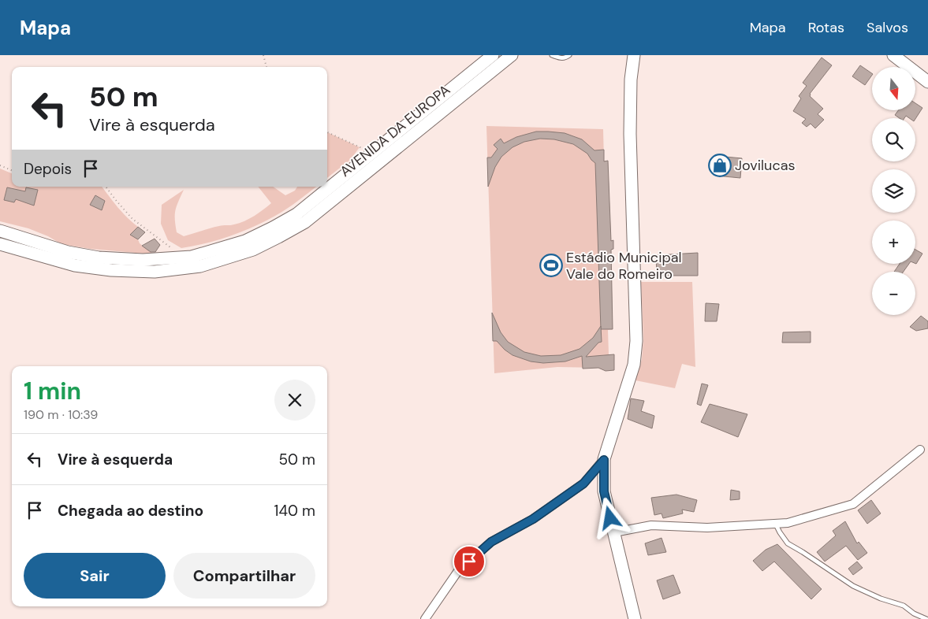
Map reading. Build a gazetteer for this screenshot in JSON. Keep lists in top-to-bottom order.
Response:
{
  "streets": {
    "main road": ["AVENIDA DA EUROPA"]
  },
  "places": {
    "shop": ["Jovilucas"],
    "sports": ["Estádio Municipal Vale do Romeiro"]
  },
  "north": "bottom",
  "page": {
    "header": "Mapa",
    "nav": ["Mapa", "Rotas", "Salvos"],
    "map_buttons": ["+", "−"],
    "turn": ["50 m", "Vire à esquerda"],
    "then": "Depois",
    "heading": ["1 min", "190 m · 10:39"],
    "list": [
      {
        "name": "Vire à esquerda",
        "value": "50 m"
      },
      {
        "name": "Chegada ao destino",
        "value": "140 m"
      }
    ],
    "buttons": ["Sair", "Compartilhar"]
  }
}
